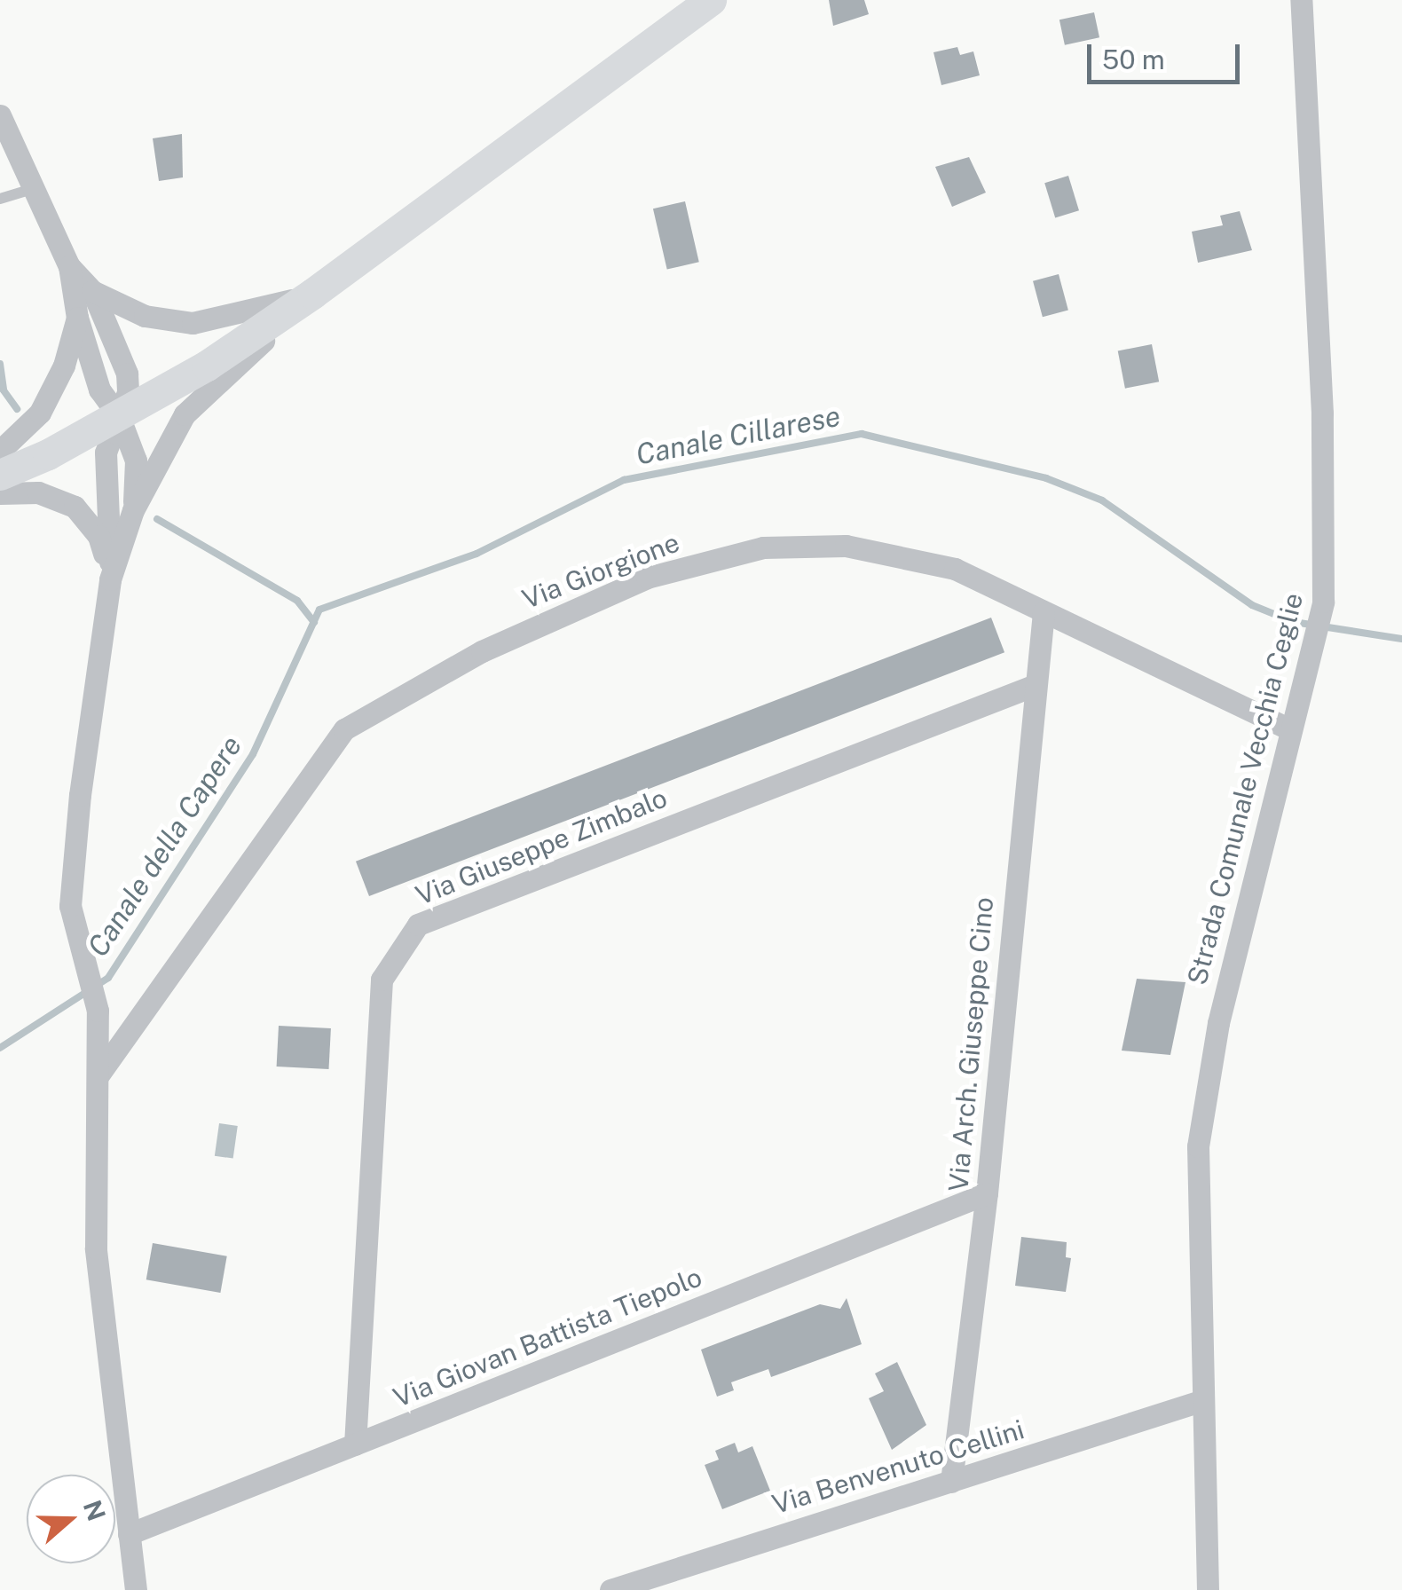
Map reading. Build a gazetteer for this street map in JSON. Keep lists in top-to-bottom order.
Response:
{
  "streets": {
    "street": [
      "Via Giorgione",
      "Strada Comunale Vecchia Ceglie",
      "Via Giuseppe Zimbalo",
      "Via Arch. Giuseppe Cino",
      "Via Giovan Battista Tiepolo",
      "Via Benvenuto Cellini"
    ]
  },
  "crossings": [
    ["Via Giorgione", "Strada Comunale Vecchia Ceglie"],
    ["Via Giorgione", "Via Arch. Giuseppe Cino"],
    ["Strada Comunale Vecchia Ceglie", "Via Benvenuto Cellini"],
    ["Via Giuseppe Zimbalo", "Via Arch. Giuseppe Cino"],
    ["Via Giuseppe Zimbalo", "Via Giovan Battista Tiepolo"],
    ["Via Arch. Giuseppe Cino", "Via Giovan Battista Tiepolo"],
    ["Via Arch. Giuseppe Cino", "Via Benvenuto Cellini"]
  ],
  "water": ["Canale Cillarese", "Canale della Capere"],
  "scale_bar": "50 m",
  "north": "right"
}
